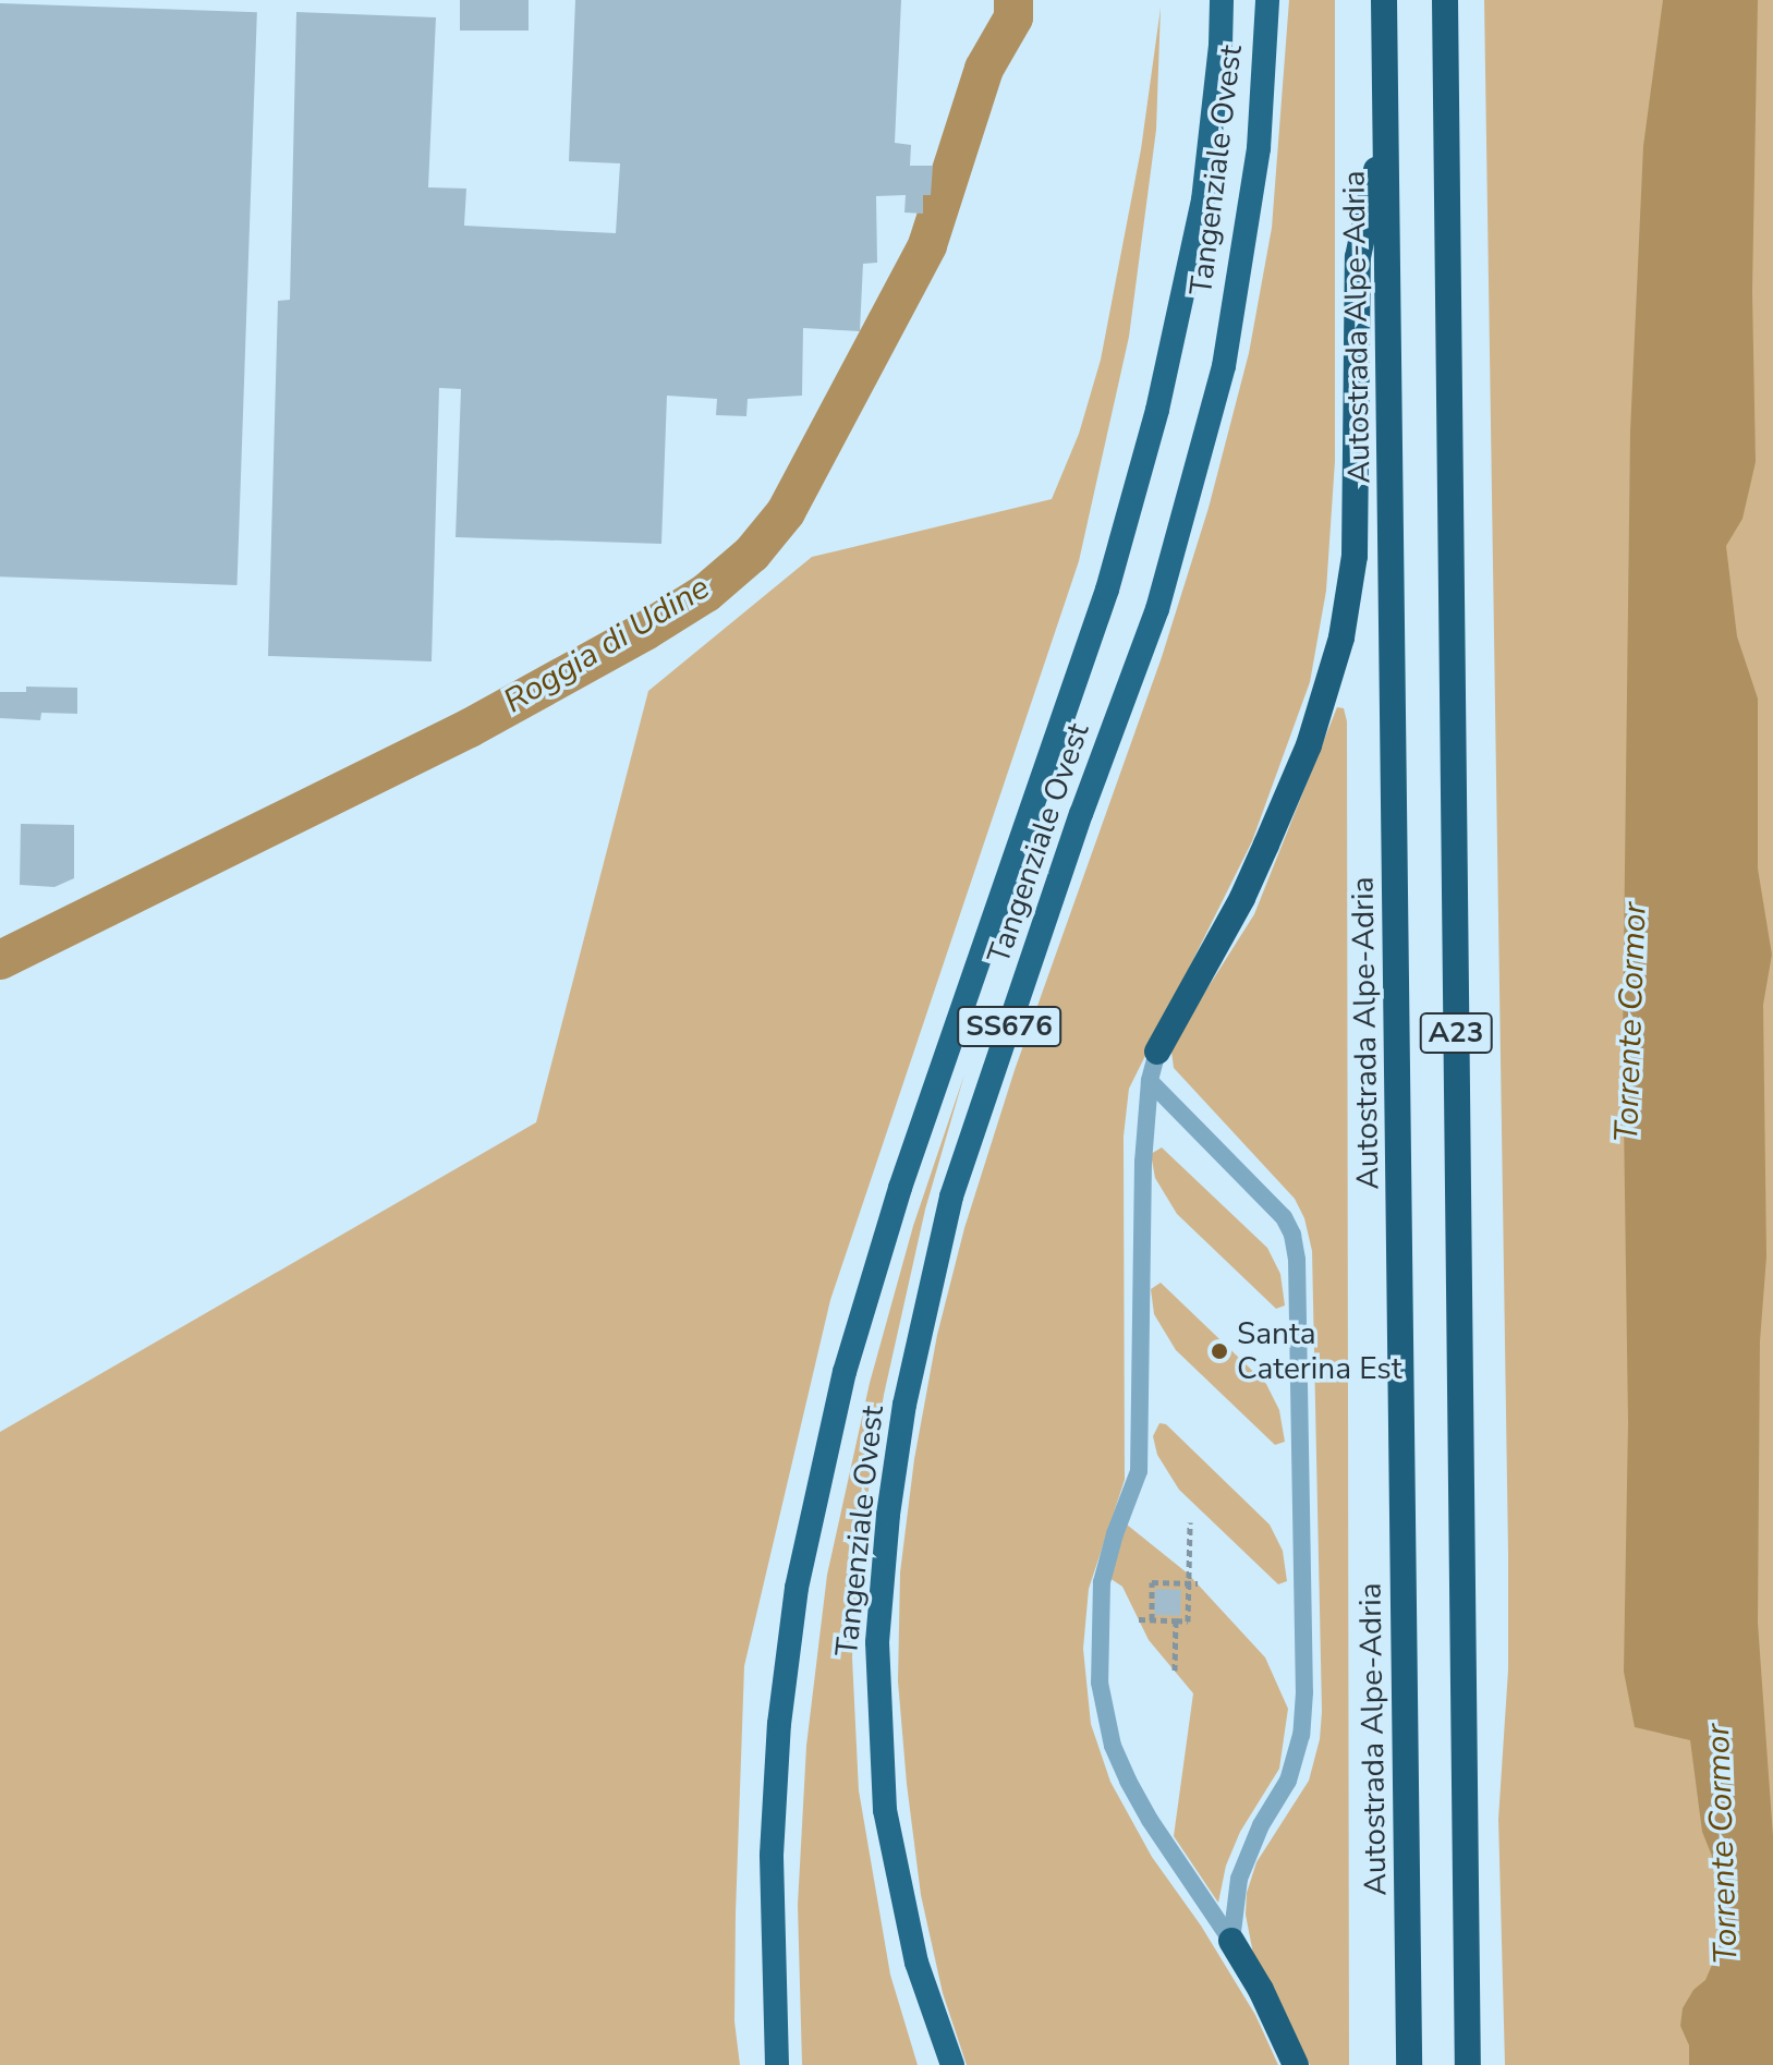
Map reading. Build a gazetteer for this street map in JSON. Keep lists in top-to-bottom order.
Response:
{
  "streets": {
    "highway": [
      "Tangenziale Ovest",
      "Autostrada Alpe-Adria",
      "SS676",
      "A23"
    ]
  },
  "water": ["Roggia di Udine", "Torrente Cormor"],
  "places": ["Santa Caterina Est"]
}
